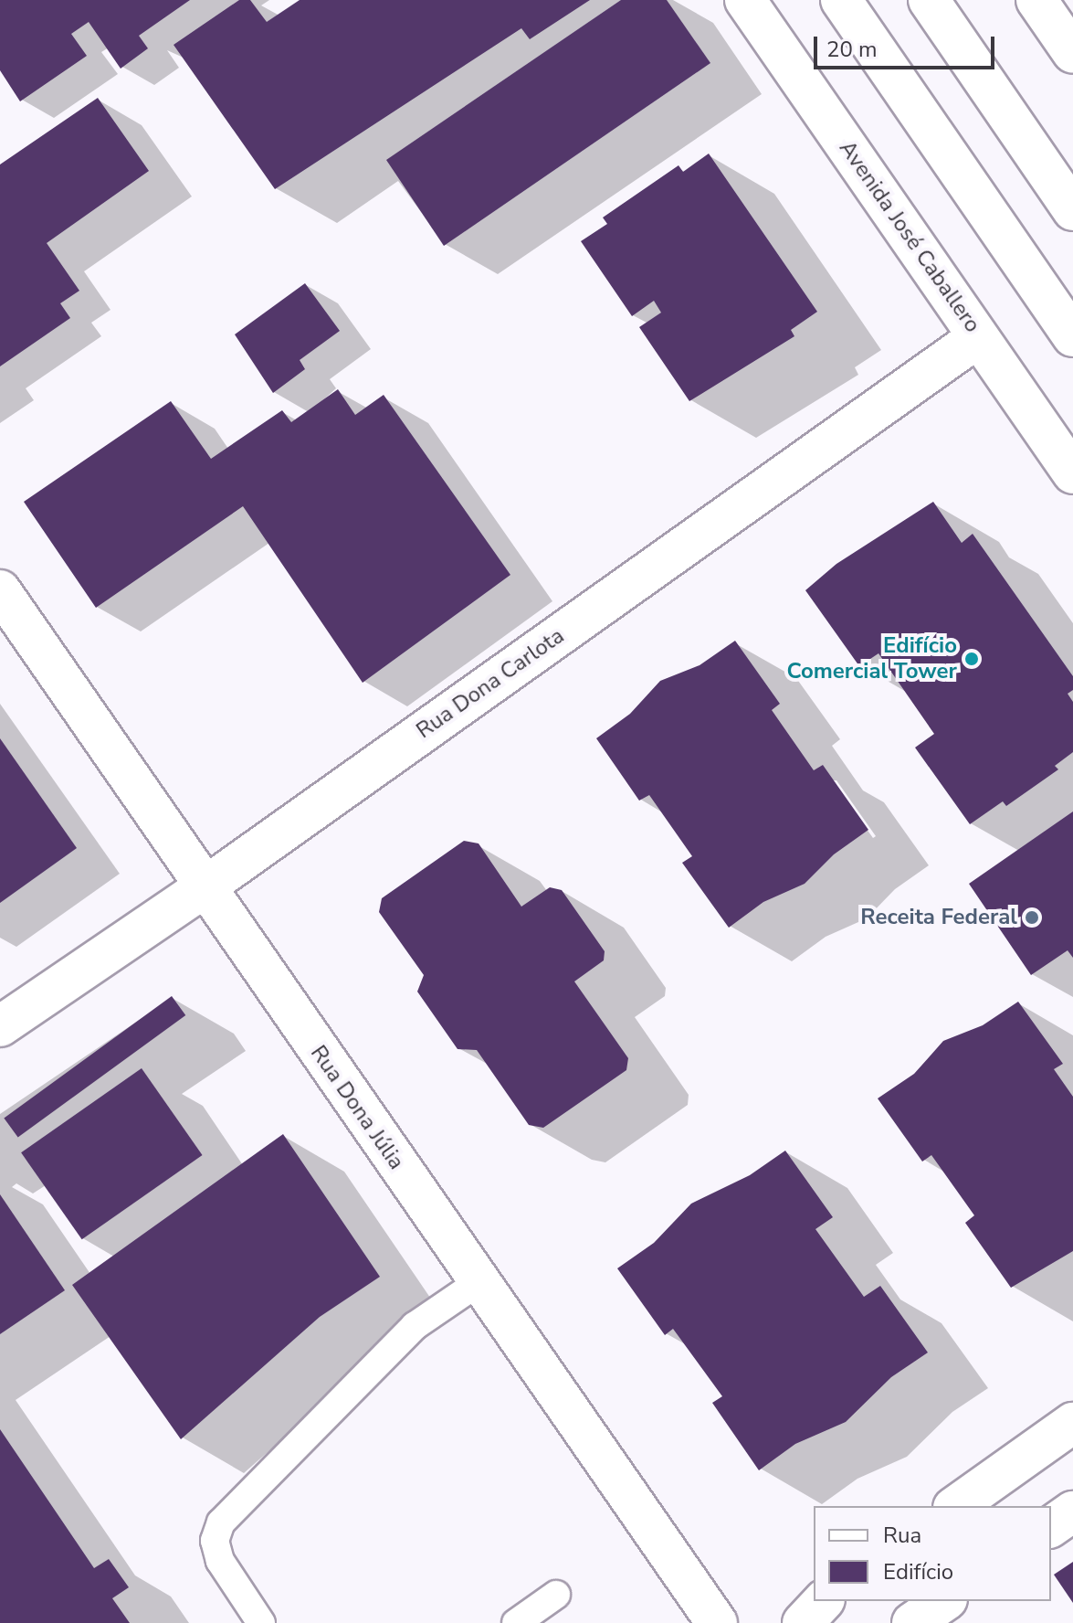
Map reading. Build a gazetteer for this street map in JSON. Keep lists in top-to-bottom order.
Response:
{
  "streets": {
    "main road": ["Avenida José Caballero", "Rua Dona Carlota", "Rua Dona Júlia"]
  },
  "crossings": [
    ["Avenida José Caballero", "Rua Dona Carlota"],
    ["Rua Dona Carlota", "Rua Dona Júlia"]
  ],
  "places": ["Edifício Comercial Tower", "Receita Federal"],
  "legend": ["Rua", "Edifício"],
  "scale_bar": "20 m"
}
